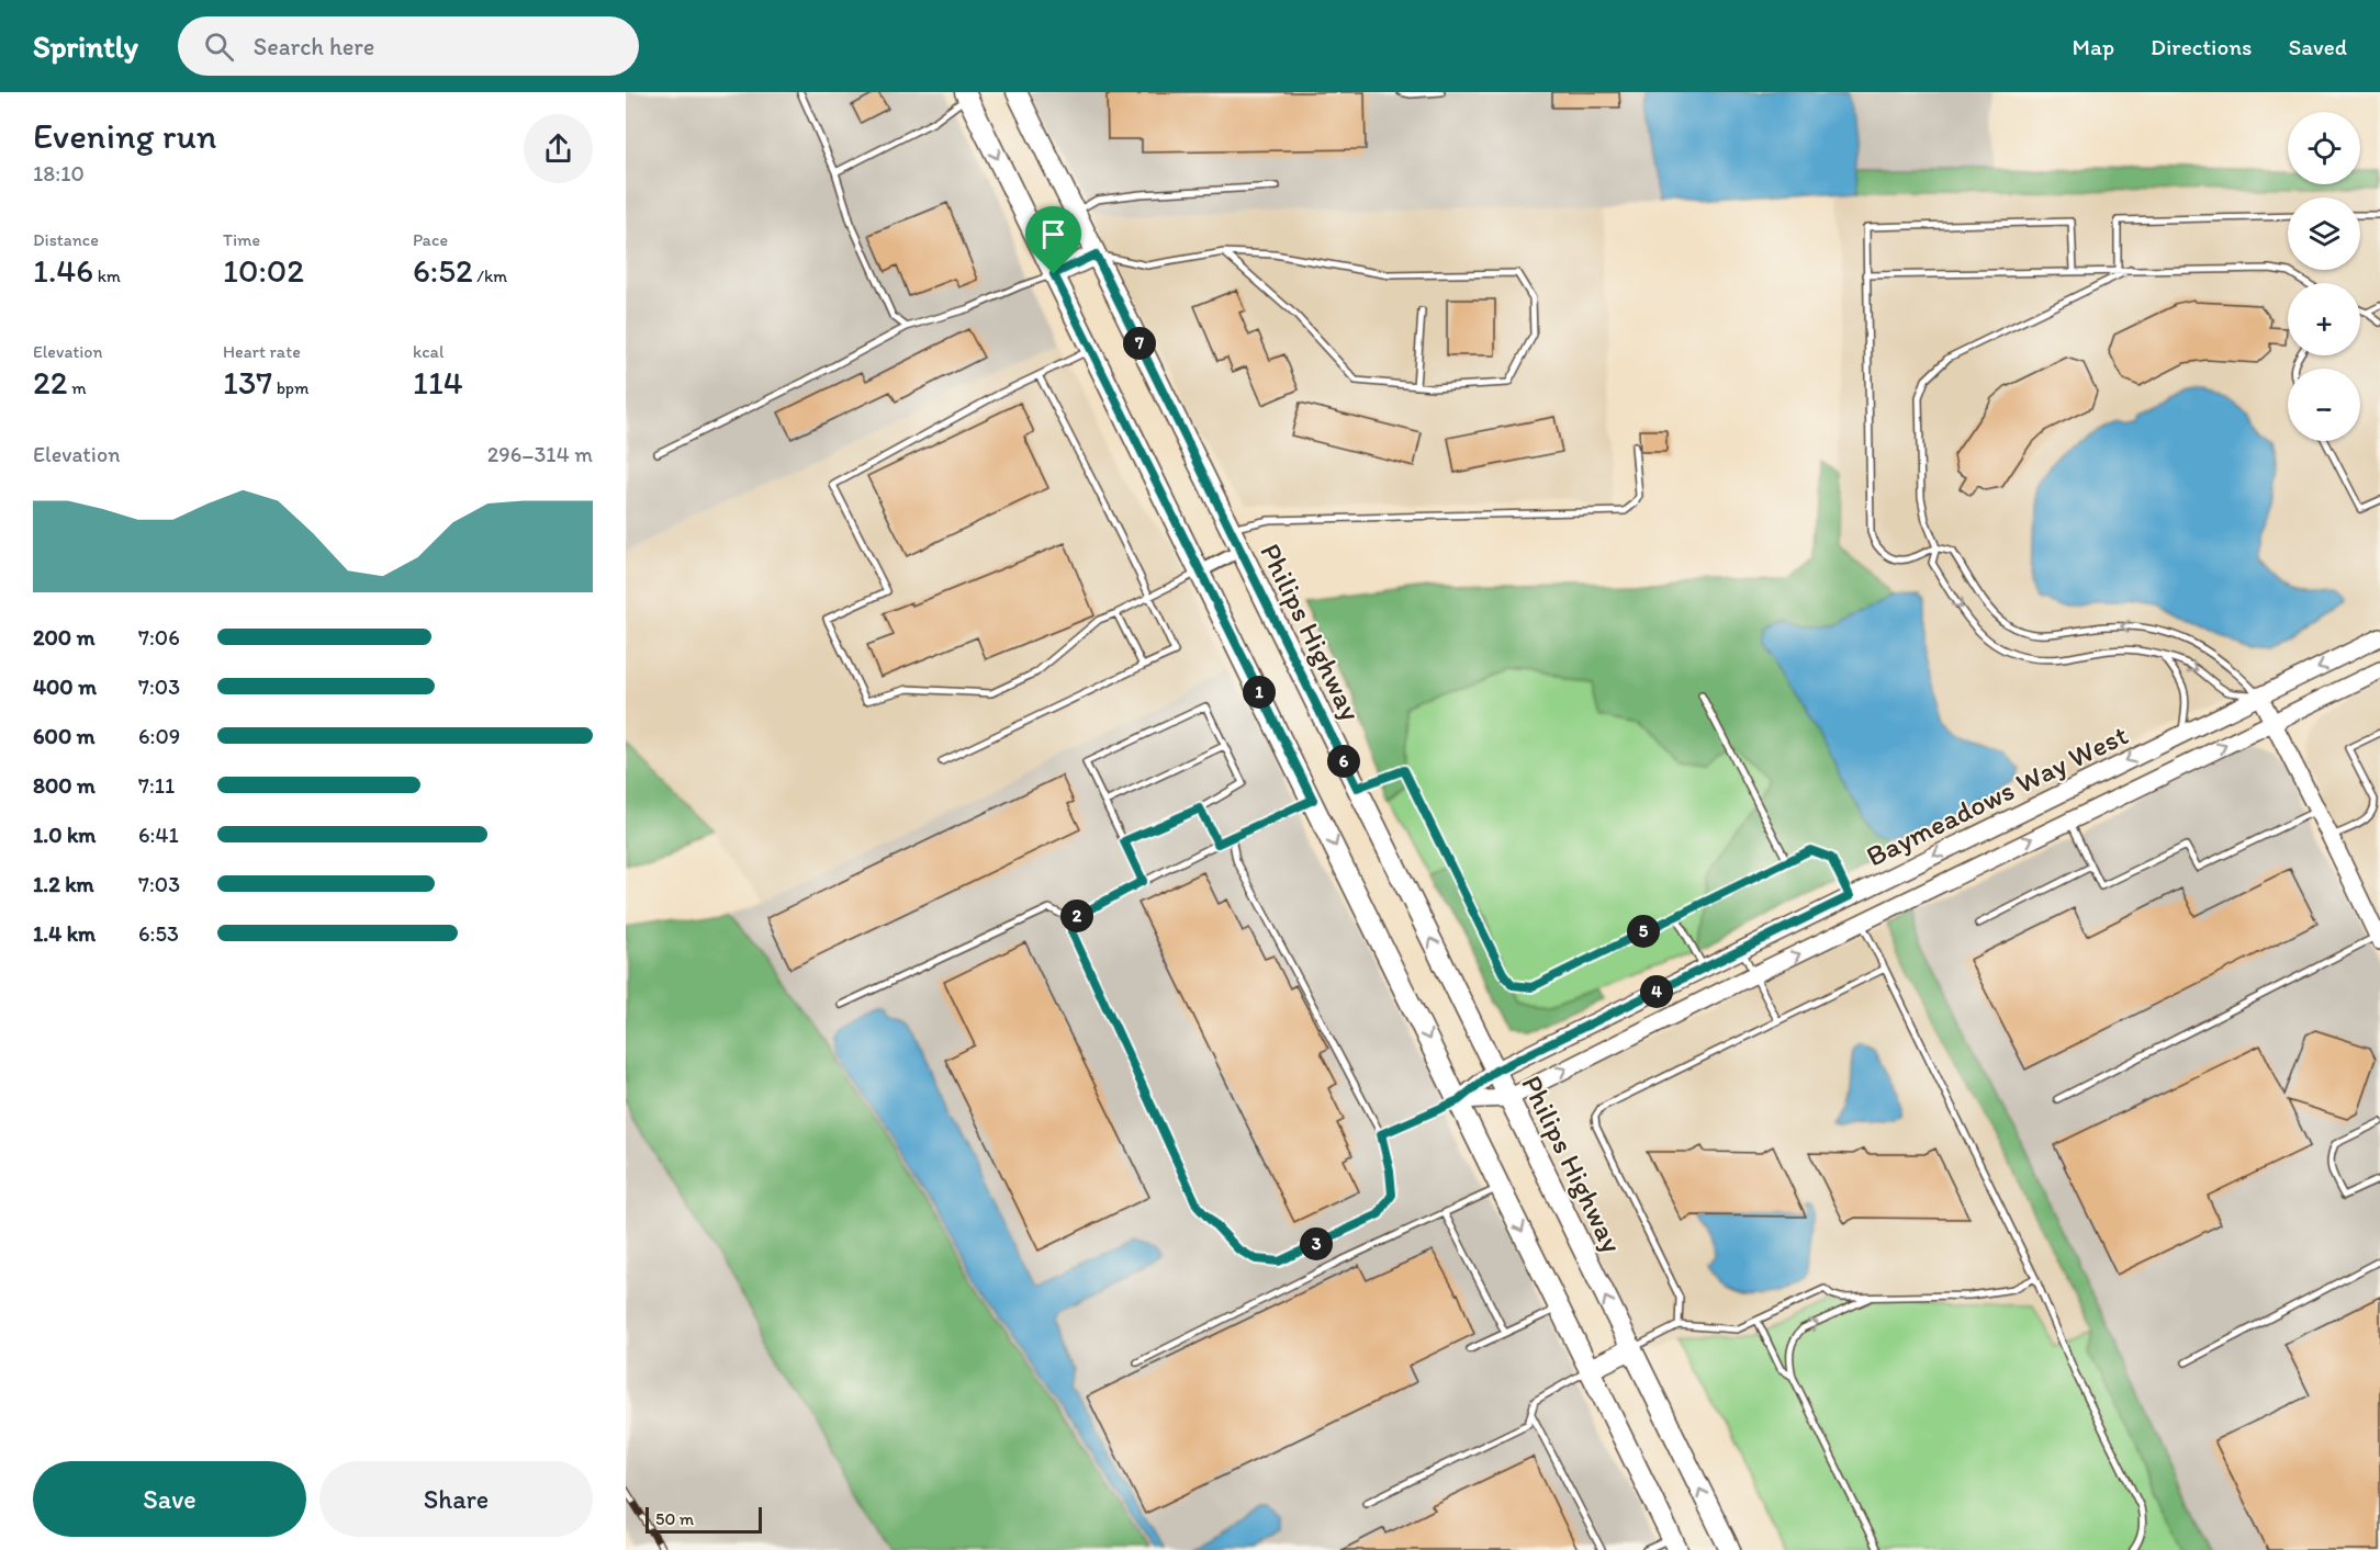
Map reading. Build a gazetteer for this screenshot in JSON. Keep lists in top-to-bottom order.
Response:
{
  "streets": {
    "main road": ["Philips Highway"],
    "street": ["Baymeadows Way West"]
  },
  "crossings": [
    ["Philips Highway", "Baymeadows Way West"]
  ],
  "scale_bar": "50 m",
  "page": {
    "header": "Sprintly",
    "search": "Search here",
    "nav": ["Map", "Directions", "Saved"],
    "heading": ["Evening run", "18:10"],
    "map_buttons": ["+", "−"],
    "stats": [
      ["Distance", "1.46 km"],
      ["Time", "10:02"],
      ["Pace", "6:52 /km"],
      ["Elevation", "22 m"],
      ["Heart rate", "137 bpm"],
      ["kcal", "114"]
    ],
    "pins": [
      "7",
      "1",
      "6",
      "2",
      "5",
      "4",
      "3"
    ],
    "chart": ["Elevation", "296–314 m"],
    "list": [
      {
        "name": "200 m",
        "note": "7:06"
      },
      {
        "name": "400 m",
        "note": "7:03"
      },
      {
        "name": "600 m",
        "note": "6:09"
      },
      {
        "name": "800 m",
        "note": "7:11"
      },
      {
        "name": "1.0 km",
        "note": "6:41"
      },
      {
        "name": "1.2 km",
        "note": "7:03"
      },
      {
        "name": "1.4 km",
        "note": "6:53"
      }
    ],
    "buttons": ["Save", "Share"],
    "scale": "50 m"
  }
}
